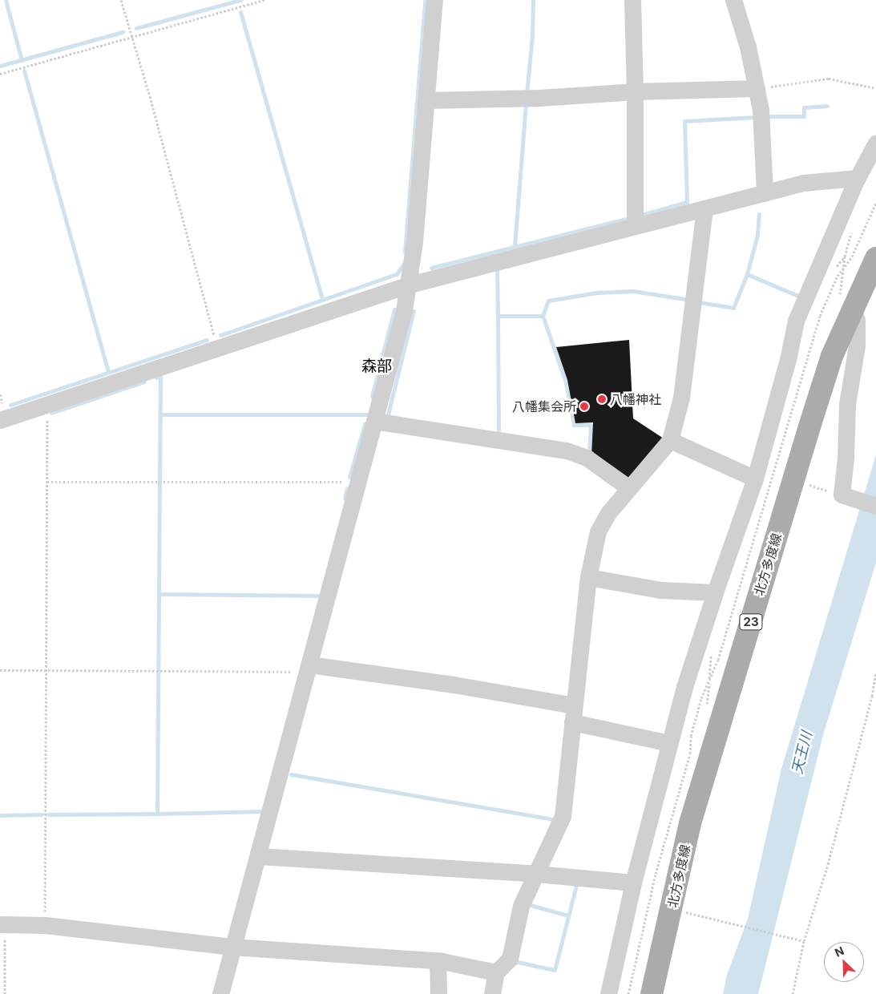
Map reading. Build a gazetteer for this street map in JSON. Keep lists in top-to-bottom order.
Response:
{
  "streets": {
    "main road": ["北方多度線", "23"]
  },
  "districts": ["森部"],
  "water": ["天王川"],
  "places": ["八幡神社", "八幡集会所"],
  "north": "top left"
}
